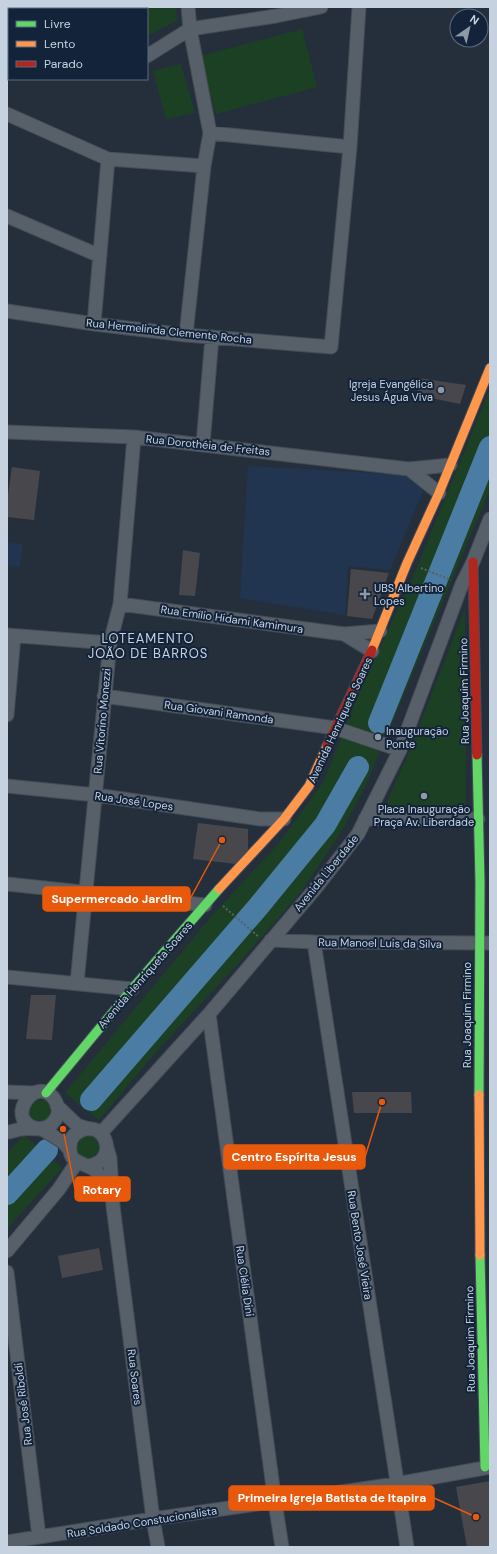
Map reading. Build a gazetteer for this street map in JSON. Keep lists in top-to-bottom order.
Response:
{
  "streets": {
    "street": [
      "Rua Hermelinda Clemente Rocha",
      "Rua Dorothéia de Freitas",
      "Rua Emílio Hidami Kamimura",
      "Rua Joaquim Firmino",
      "Rua Giovani Ramonda",
      "Avenida Henriqueta Soares",
      "Rua Vitorino Monezzi",
      "Rua José Lopes",
      "Avenida Liberdade",
      "Rua Manoel Luis da Silva",
      "Rua Bento José Vieira",
      "Rua Clélia Dini",
      "Rua Soares",
      "Rua José Riboldi",
      "Rua Soldado Constucionalista"
    ]
  },
  "crossings": [
    ["Rua Dorothéia de Freitas", "Avenida Henriqueta Soares"],
    ["Rua Dorothéia de Freitas", "Rua Vitorino Monezzi"],
    ["Rua Emílio Hidami Kamimura", "Avenida Henriqueta Soares"],
    ["Rua Emílio Hidami Kamimura", "Rua Vitorino Monezzi"],
    ["Rua Joaquim Firmino", "Avenida Liberdade"],
    ["Rua Joaquim Firmino", "Rua Manoel Luis da Silva"],
    ["Rua Joaquim Firmino", "Rua Soldado Constucionalista"],
    ["Rua Giovani Ramonda", "Avenida Henriqueta Soares"],
    ["Rua Giovani Ramonda", "Rua Vitorino Monezzi"],
    ["Rua Giovani Ramonda", "Avenida Liberdade"],
    ["Avenida Henriqueta Soares", "Rua José Lopes"],
    ["Rua Vitorino Monezzi", "Rua José Lopes"],
    ["Avenida Liberdade", "Rua Manoel Luis da Silva"],
    ["Avenida Liberdade", "Rua Clélia Dini"],
    ["Rua Manoel Luis da Silva", "Rua Bento José Vieira"],
    ["Rua Bento José Vieira", "Rua Soldado Constucionalista"],
    ["Rua Clélia Dini", "Rua Soldado Constucionalista"],
    ["Rua Soares", "Rua Soldado Constucionalista"],
    ["Rua José Riboldi", "Rua Soldado Constucionalista"]
  ],
  "districts": ["LOTEAMENTO JOÃO DE BARROS"],
  "places": {
    "other": [
      "Igreja Evangélica Jesus Água Viva",
      "Inauguração Ponte",
      "Placa Inauguração Praça Av. Liberdade",
      "Supermercado Jardim",
      "Centro Espírita Jesus",
      "Rotary",
      "Primeira Igreja Batista de Itapira"
    ],
    "health": ["UBS Albertino Lopes"]
  },
  "legend": ["Livre", "Lento", "Parado"],
  "north": "top right"
}
